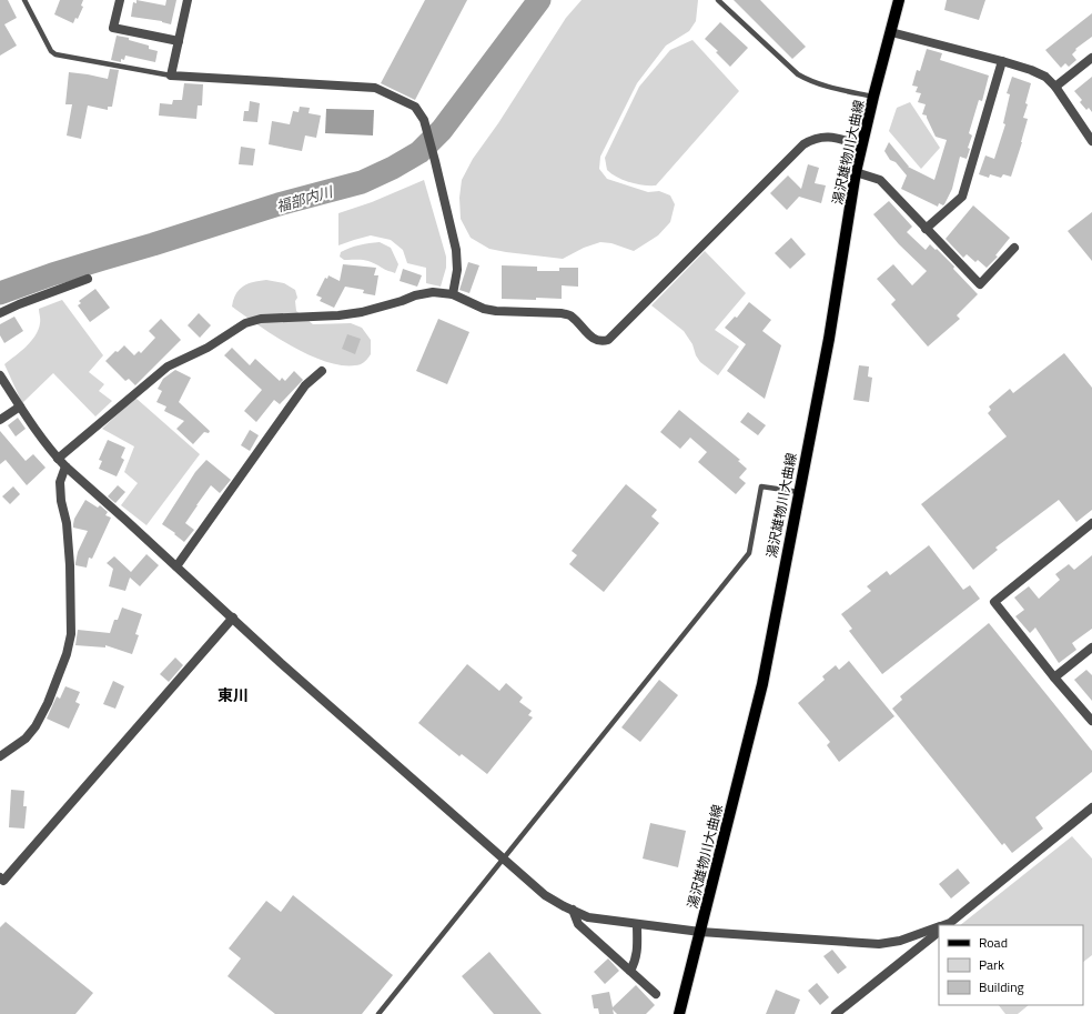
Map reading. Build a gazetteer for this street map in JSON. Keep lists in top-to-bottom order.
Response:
{
  "streets": {
    "main road": ["湯沢雄物川大曲線"]
  },
  "districts": ["東川"],
  "water": ["福部内川"],
  "legend": ["Road", "Park", "Building"]
}
